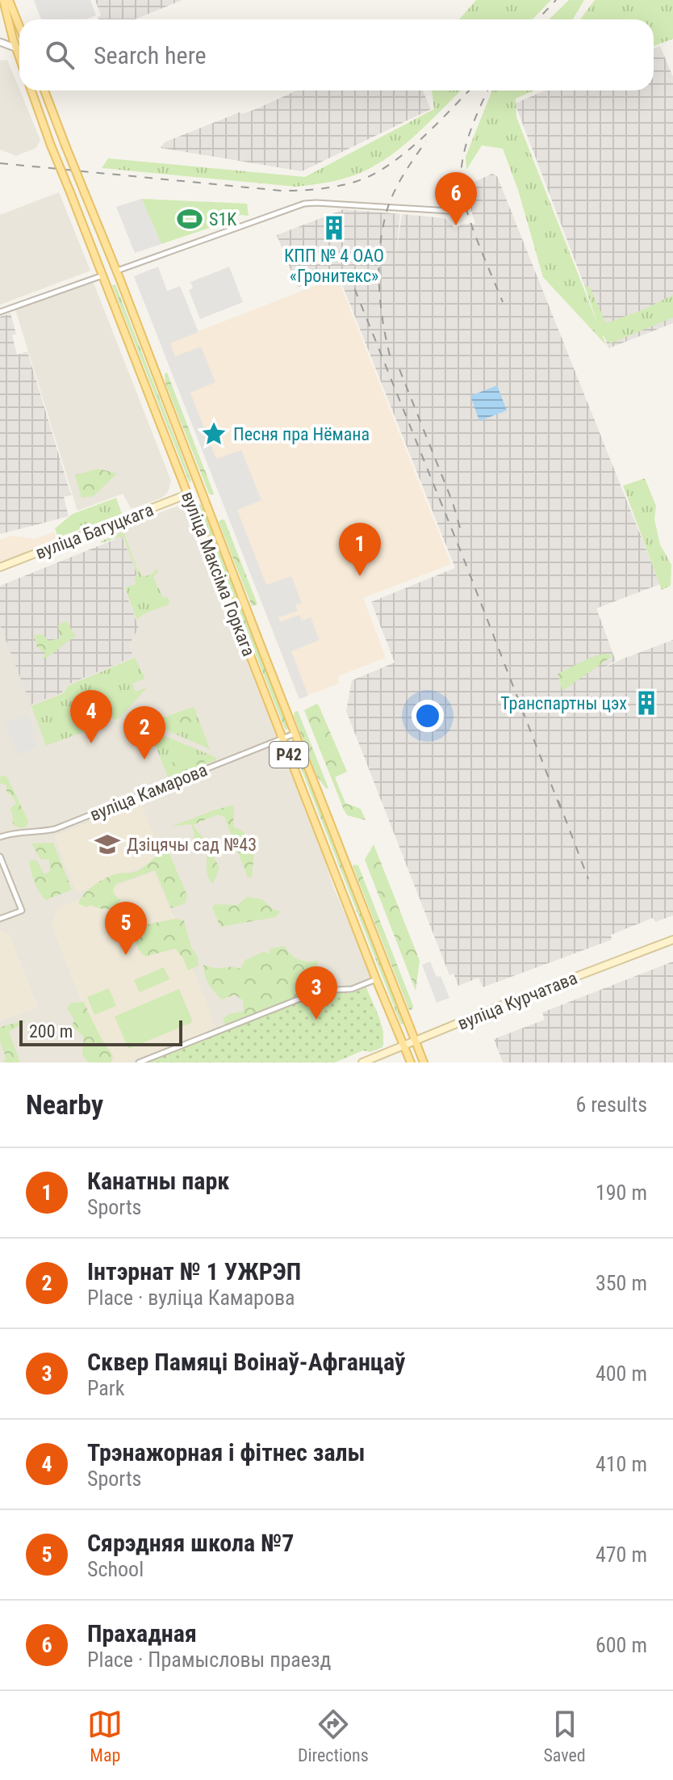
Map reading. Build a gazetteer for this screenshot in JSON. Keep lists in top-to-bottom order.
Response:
{
  "streets": {
    "main road": [
      "вуліца Багуцкага",
      "вуліца Максіма Горкага",
      "Р42",
      "вуліца Курчатава"
    ],
    "street": ["вуліца Камарова"]
  },
  "crossings": [
    ["вуліца Багуцкага", "вуліца Максіма Горкага"],
    ["вуліца Максіма Горкага", "вуліца Камарова"],
    ["вуліца Максіма Горкага", "вуліца Курчатава"]
  ],
  "places": {
    "sports": ["S1K"],
    "building": ["КПП № 4 ОАО «Гронитекс»", "Транспартны цэх"],
    "place": ["Песня пра Нёмана"],
    "school or university": ["Дзіцячы сад №43"]
  },
  "scale_bar": "200 m",
  "page": {
    "search": "Search here",
    "pins": [
      "6",
      "1",
      "4",
      "2",
      "5",
      "3"
    ],
    "scale": "200 m",
    "heading": ["Nearby", "6 results"],
    "list": [
      {
        "mark": "1",
        "name": "Канатны парк",
        "note": "Sports",
        "value": "190 m"
      },
      {
        "mark": "2",
        "name": "Інтэрнат № 1 УЖРЭП",
        "note": "Place · вуліца Камарова",
        "value": "350 m"
      },
      {
        "mark": "3",
        "name": "Сквер Памяці Воінаў-Афганцаў",
        "note": "Park",
        "value": "400 m"
      },
      {
        "mark": "4",
        "name": "Трэнажорная і фітнес залы",
        "note": "Sports",
        "value": "410 m"
      },
      {
        "mark": "5",
        "name": "Сярэдняя школа №7",
        "note": "School",
        "value": "470 m"
      },
      {
        "mark": "6",
        "name": "Прахадная",
        "note": "Place · Прамысловы праезд",
        "value": "600 m"
      }
    ],
    "nav": ["Map", "Directions", "Saved"]
  }
}
